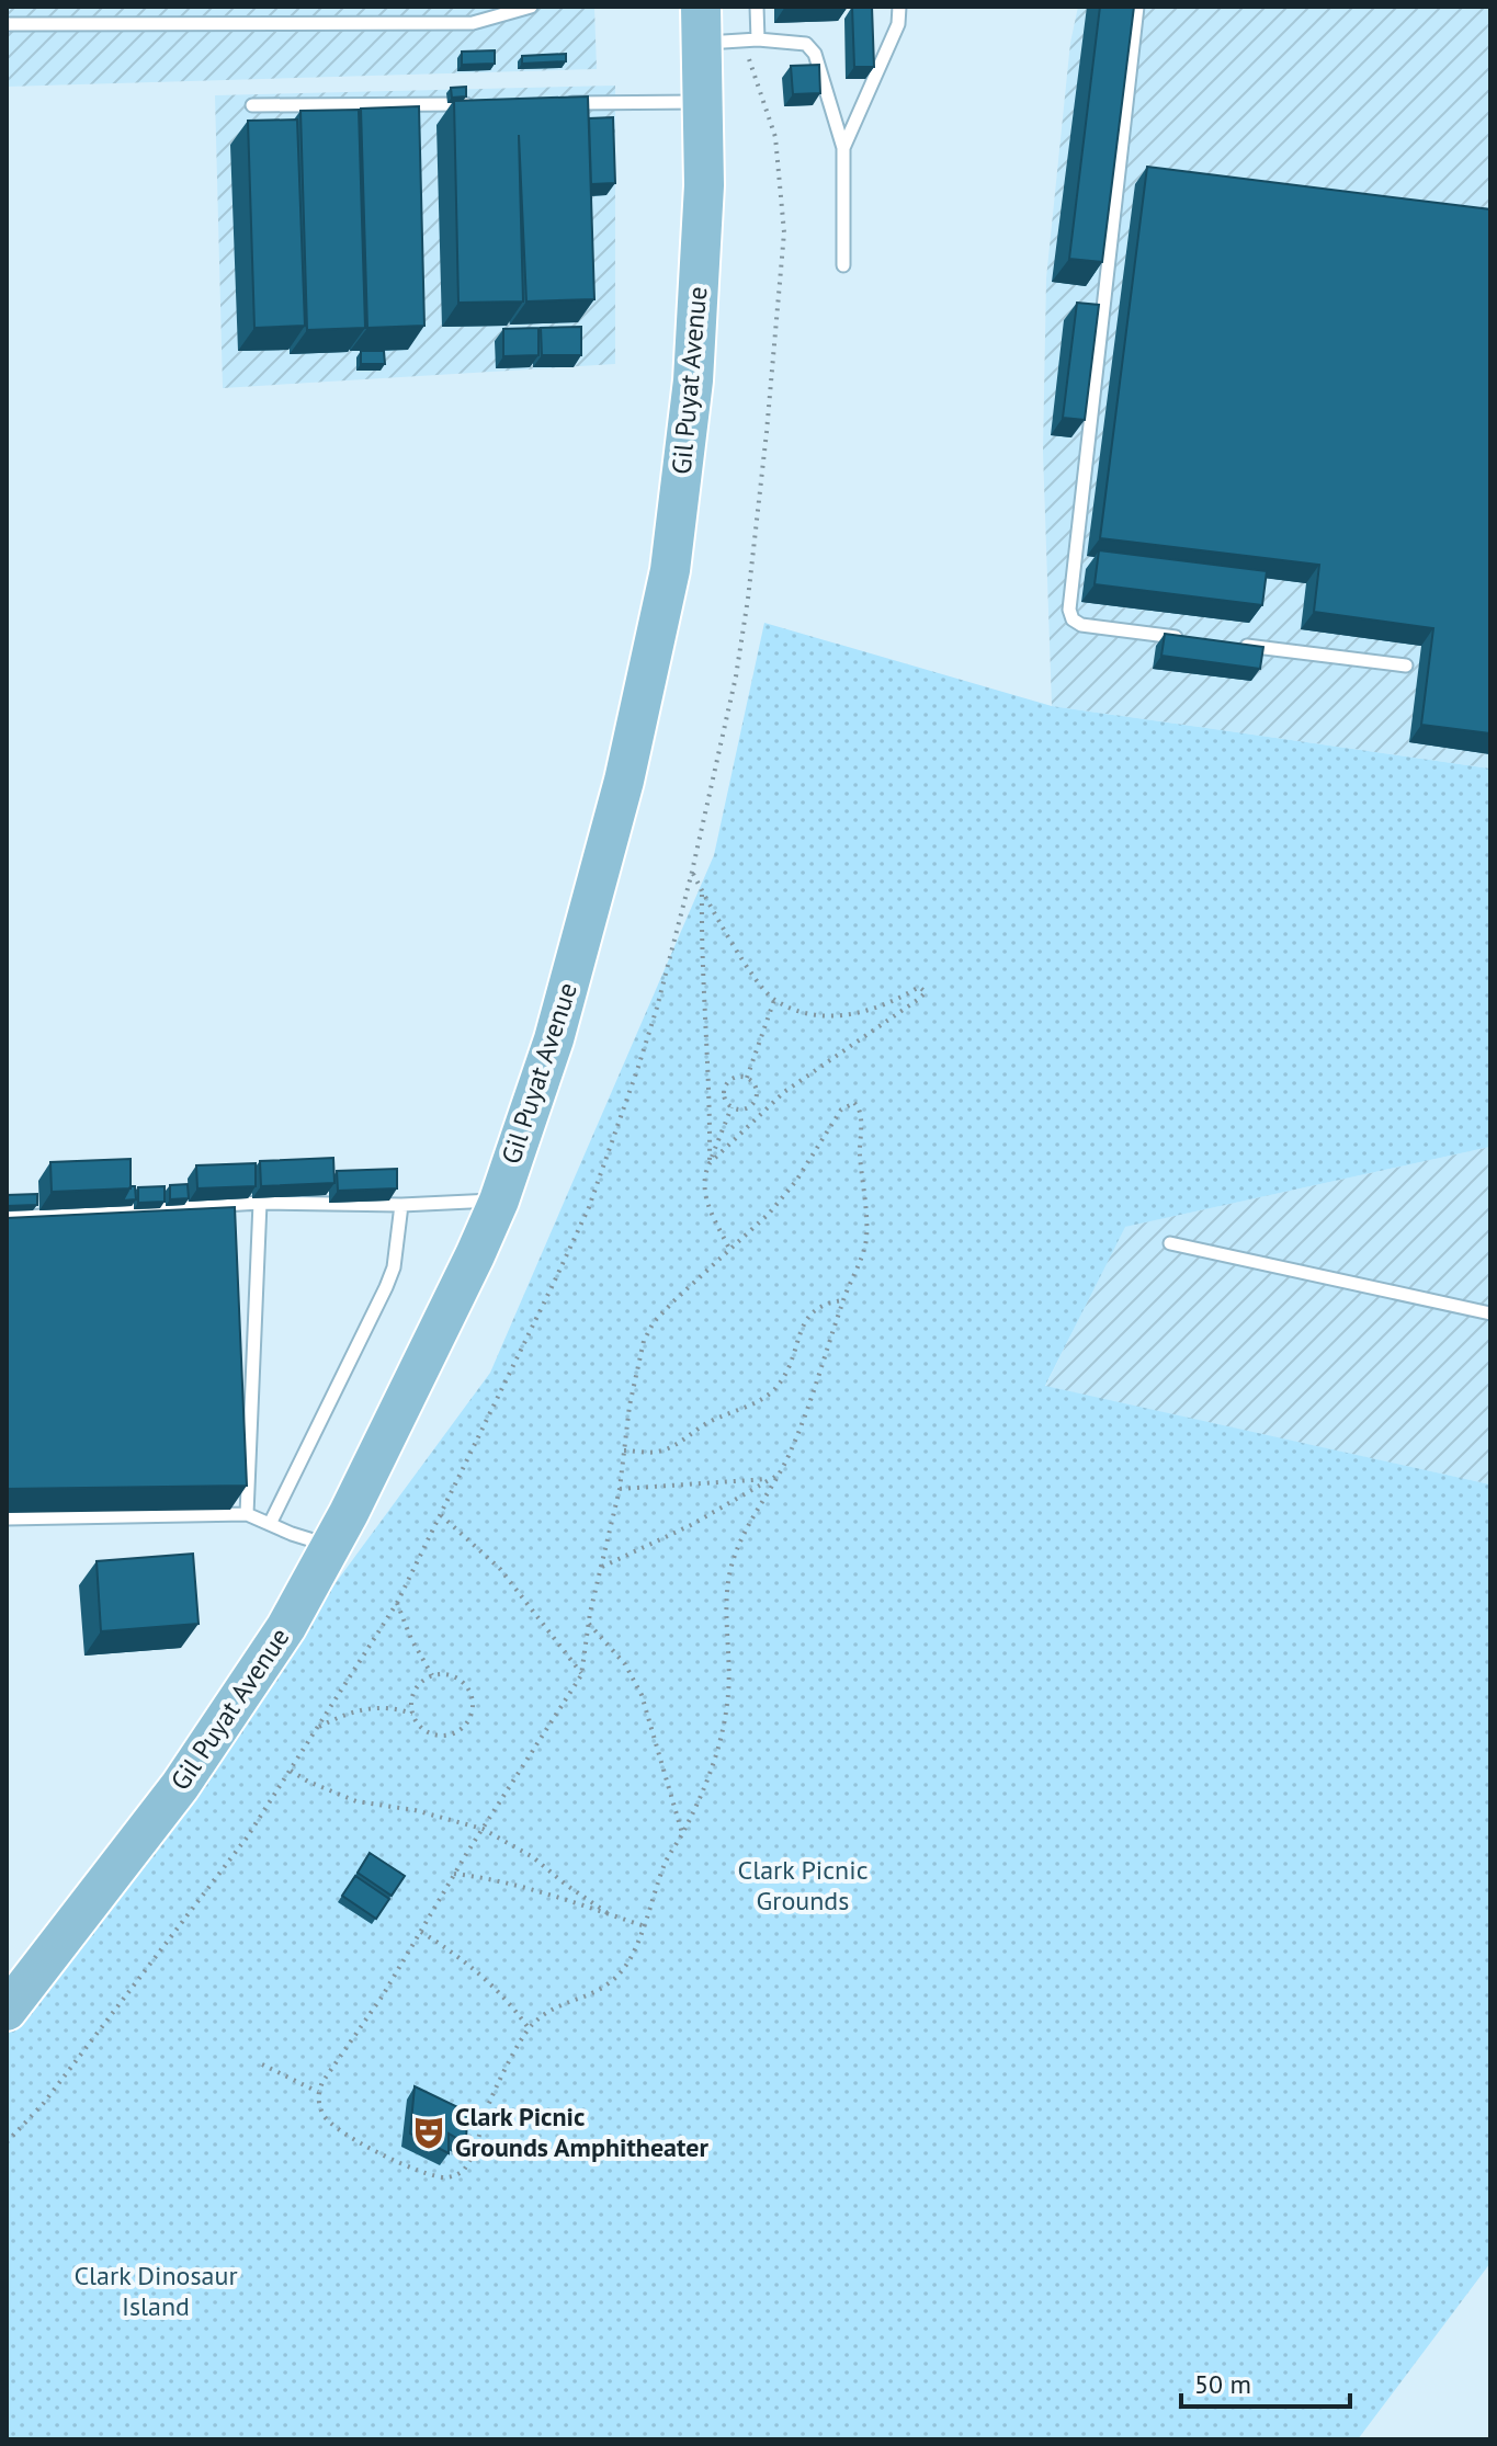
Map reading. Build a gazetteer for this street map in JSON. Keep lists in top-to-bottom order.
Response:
{
  "streets": {
    "main road": ["Gil Puyat Avenue"]
  },
  "parks": ["Clark Picnic Grounds", "Clark Dinosaur Island"],
  "places": {
    "theatre": ["Clark Picnic Grounds Amphitheater"]
  },
  "scale_bar": "50 m"
}
